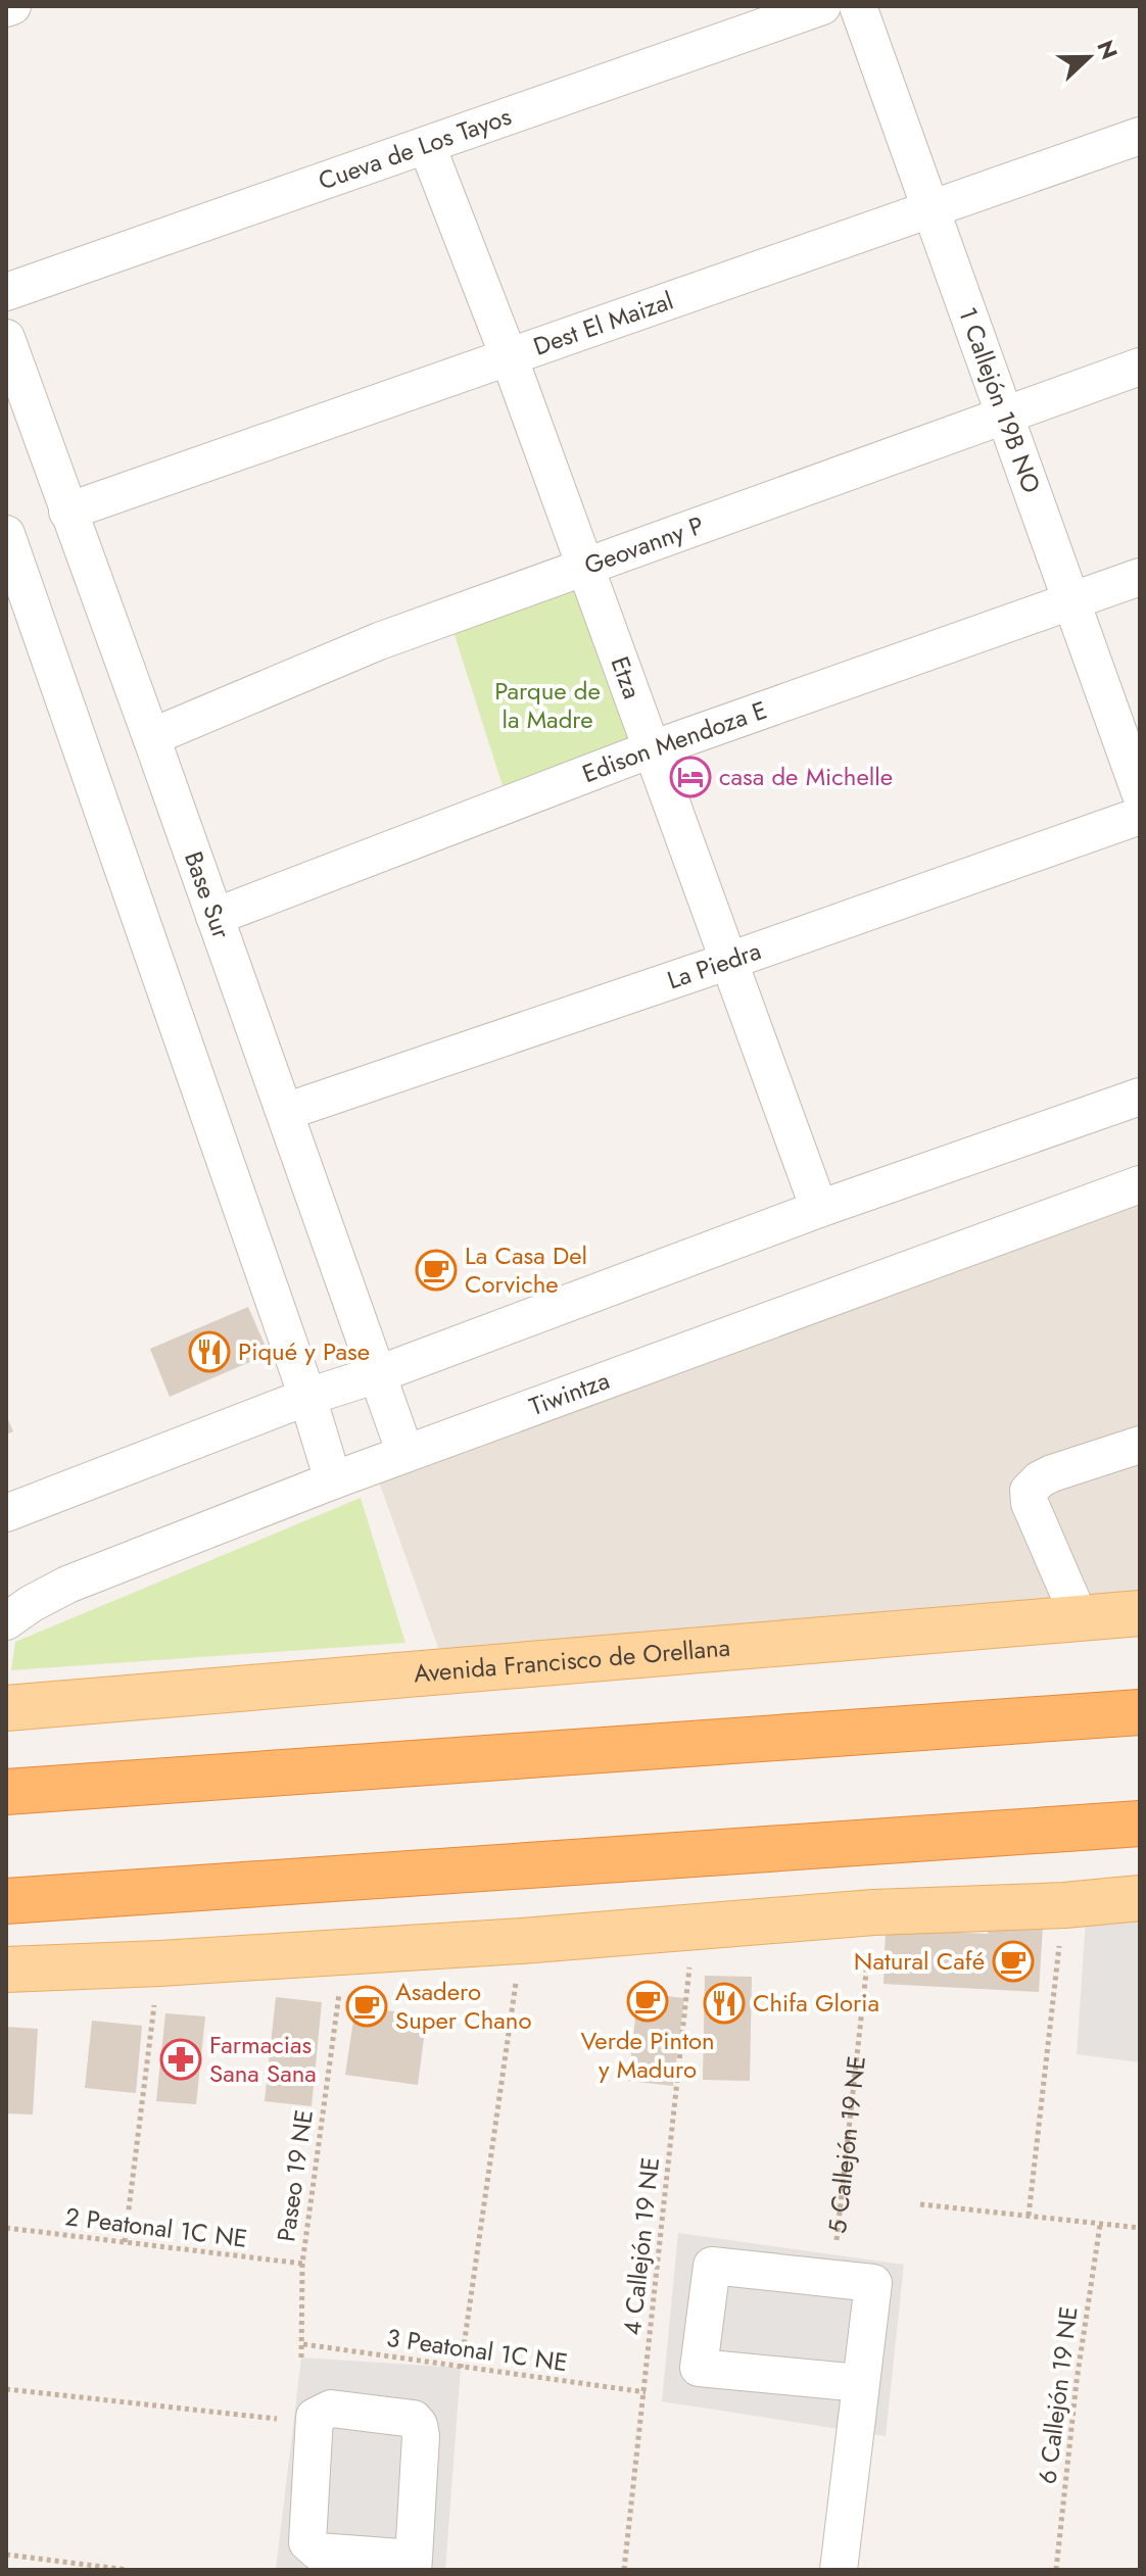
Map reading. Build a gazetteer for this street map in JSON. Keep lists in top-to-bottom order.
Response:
{
  "streets": {
    "main road": ["Avenida Francisco de Orellana"],
    "street": [
      "Cueva de Los Tayos",
      "Dest El Maizal",
      "1 Callejón 19B NO",
      "Geovanny P",
      "Etza",
      "Edison Mendoza E",
      "Base Sur",
      "La Piedra",
      "Tiwintza"
    ],
    "path": [
      "5 Callejón 19 NE",
      "Paseo 19 NE",
      "2 Peatonal 1C NE",
      "4 Callejón 19 NE",
      "3 Peatonal 1C NE",
      "6 Callejón 19 NE"
    ]
  },
  "crossings": [
    ["Cueva de Los Tayos", "Etza"],
    ["Dest El Maizal", "1 Callejón 19B NO"],
    ["Dest El Maizal", "Etza"],
    ["Dest El Maizal", "Base Sur"],
    ["1 Callejón 19B NO", "Geovanny P"],
    ["1 Callejón 19B NO", "Edison Mendoza E"],
    ["Geovanny P", "Etza"],
    ["Geovanny P", "Base Sur"],
    ["Etza", "Edison Mendoza E"],
    ["Etza", "La Piedra"],
    ["Edison Mendoza E", "Base Sur"],
    ["Base Sur", "La Piedra"],
    ["Base Sur", "Tiwintza"],
    ["Paseo 19 NE", "2 Peatonal 1C NE"],
    ["Paseo 19 NE", "3 Peatonal 1C NE"],
    ["4 Callejón 19 NE", "3 Peatonal 1C NE"]
  ],
  "parks": ["Parque de la Madre"],
  "places": {
    "hotel": ["casa de Michelle"],
    "cafe": [
      "La Casa Del Corviche",
      "Natural Café",
      "Verde Pinton y Maduro",
      "Asadero Super Chano"
    ],
    "restaurant": ["Piqué y Pase", "Chifa Gloria"],
    "pharmacy": ["Farmacias Sana Sana"]
  },
  "north": "right"
}
